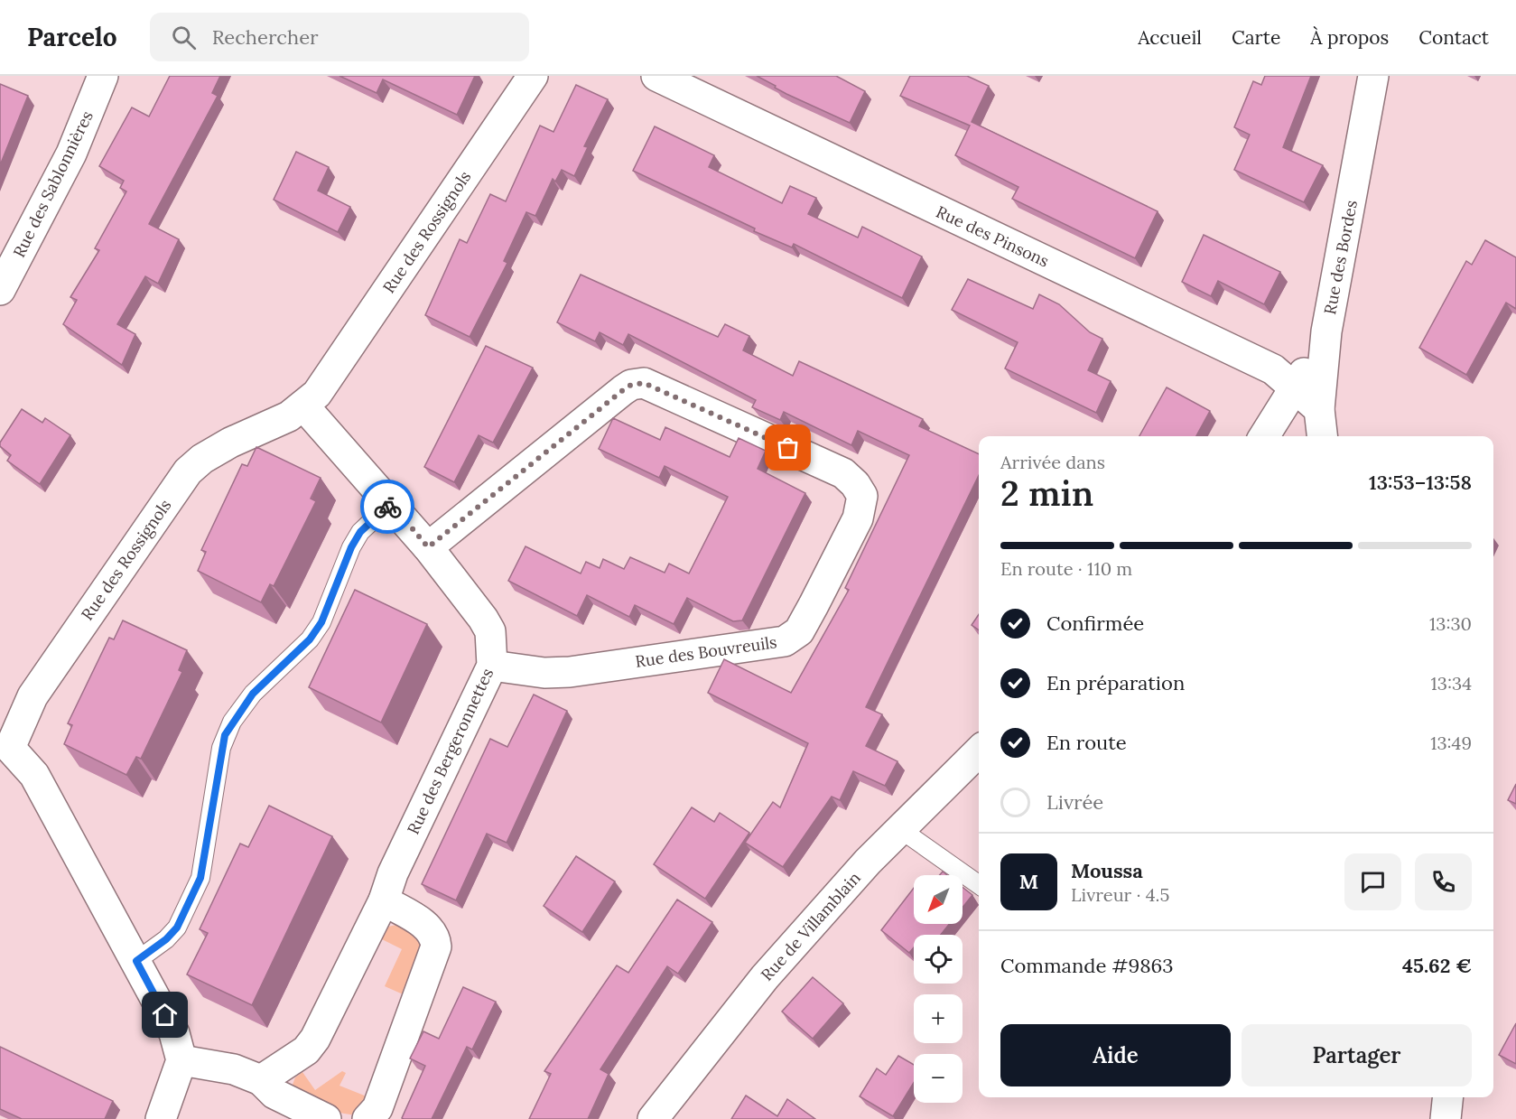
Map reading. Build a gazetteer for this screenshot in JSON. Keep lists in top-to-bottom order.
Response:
{
  "streets": {
    "street": [
      "Rue des Sablonnières",
      "Rue des Rossignols",
      "Rue des Pinsons",
      "Rue des Bordes",
      "Rue des Bouvreuils",
      "Rue des Bergeronnettes",
      "Rue de Villamblain"
    ]
  },
  "crossings": [
    ["Rue des Rossignols", "Rue des Bergeronnettes"],
    ["Rue des Pinsons", "Rue des Bordes"],
    ["Rue des Bouvreuils", "Rue des Bergeronnettes"]
  ],
  "north": "bottom left",
  "page": {
    "header": "Parcelo",
    "search": "Rechercher",
    "nav": [
      "Accueil",
      "Carte",
      "À propos",
      "Contact"
    ],
    "heading": ["2 min", "Arrivée dans", "13:53–13:58"],
    "panel": [
      "Moussa",
      "Livreur · 4.5",
      "Commande #9863",
      "45.62 €"
    ],
    "bar": "En route · 110 m",
    "list": [
      ["Confirmée", "13:30"],
      ["En préparation", "13:34"],
      ["En route", "13:49"],
      "Livrée"
    ],
    "round": "M",
    "map_buttons": ["+", "−"],
    "buttons": ["Aide", "Partager"]
  }
}
